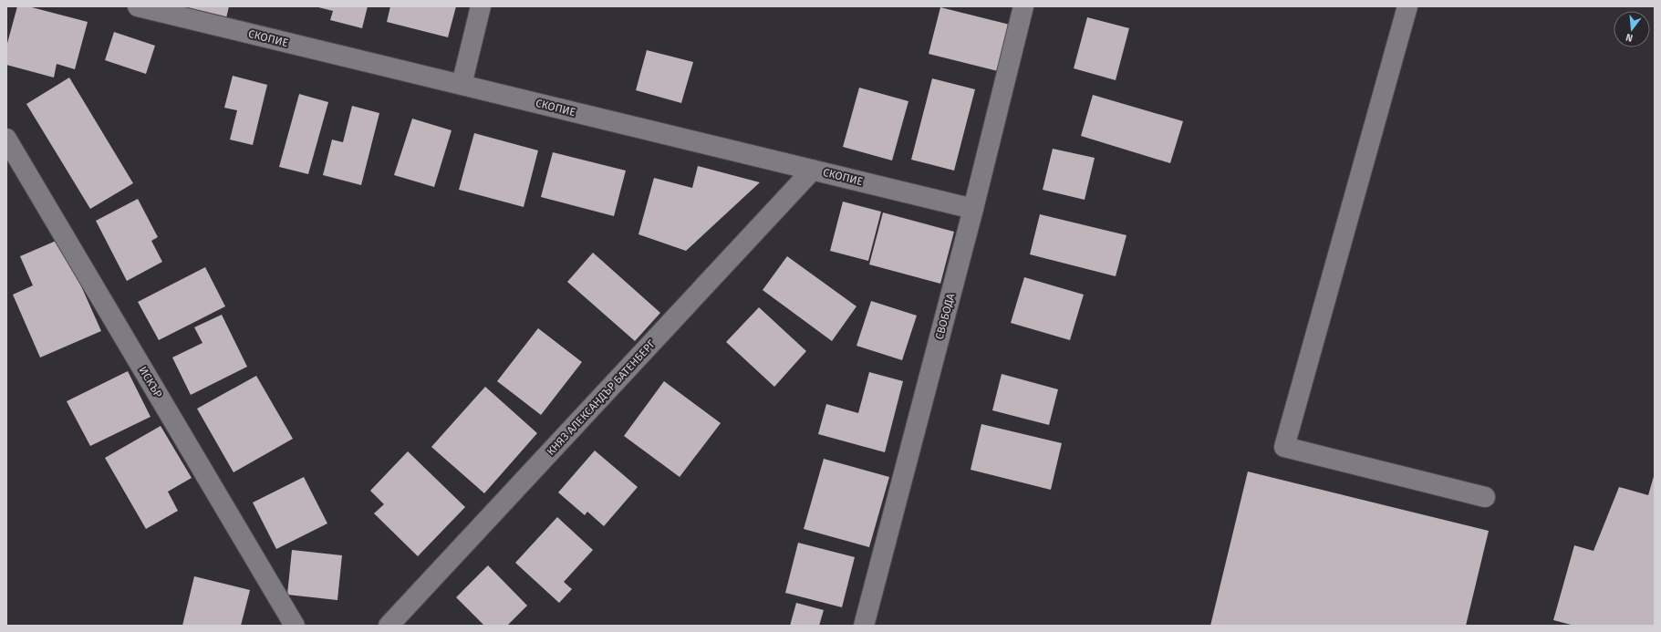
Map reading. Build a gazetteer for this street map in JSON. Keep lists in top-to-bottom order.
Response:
{
  "streets": {
    "street": [
      "СКОПИЕ",
      "СВОБОДА",
      "ИСКЪР",
      "КНЯЗ АЛЕКСАНДЪР БАТЕНБЕРГ"
    ]
  },
  "crossings": [
    ["СКОПИЕ", "СВОБОДА"],
    ["СКОПИЕ", "КНЯЗ АЛЕКСАНДЪР БАТЕНБЕРГ"]
  ],
  "north": "bottom"
}
